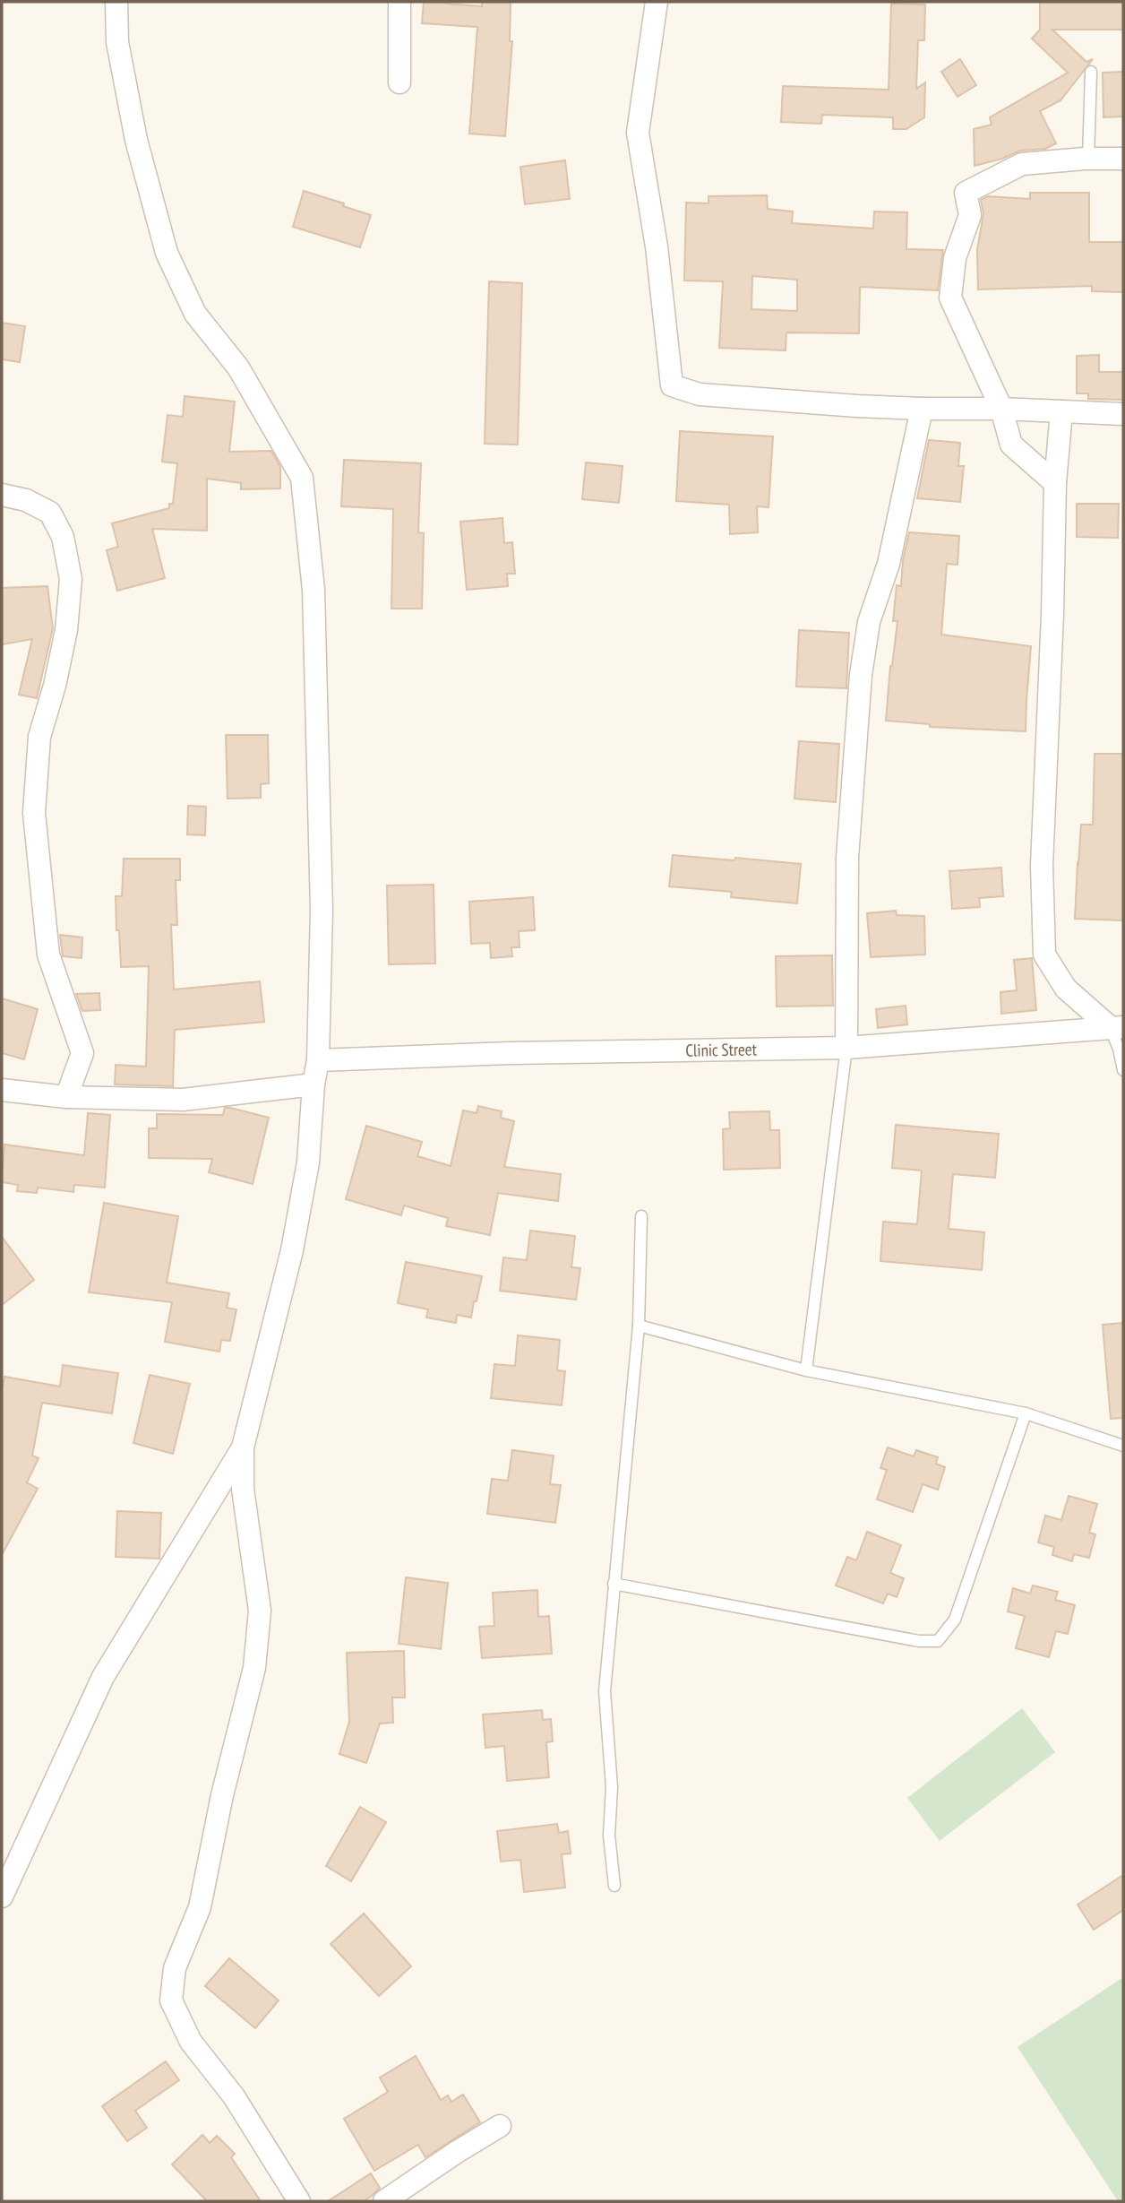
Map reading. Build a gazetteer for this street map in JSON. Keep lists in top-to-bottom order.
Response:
{
  "streets": {
    "street": ["Clinic Street"]
  }
}
